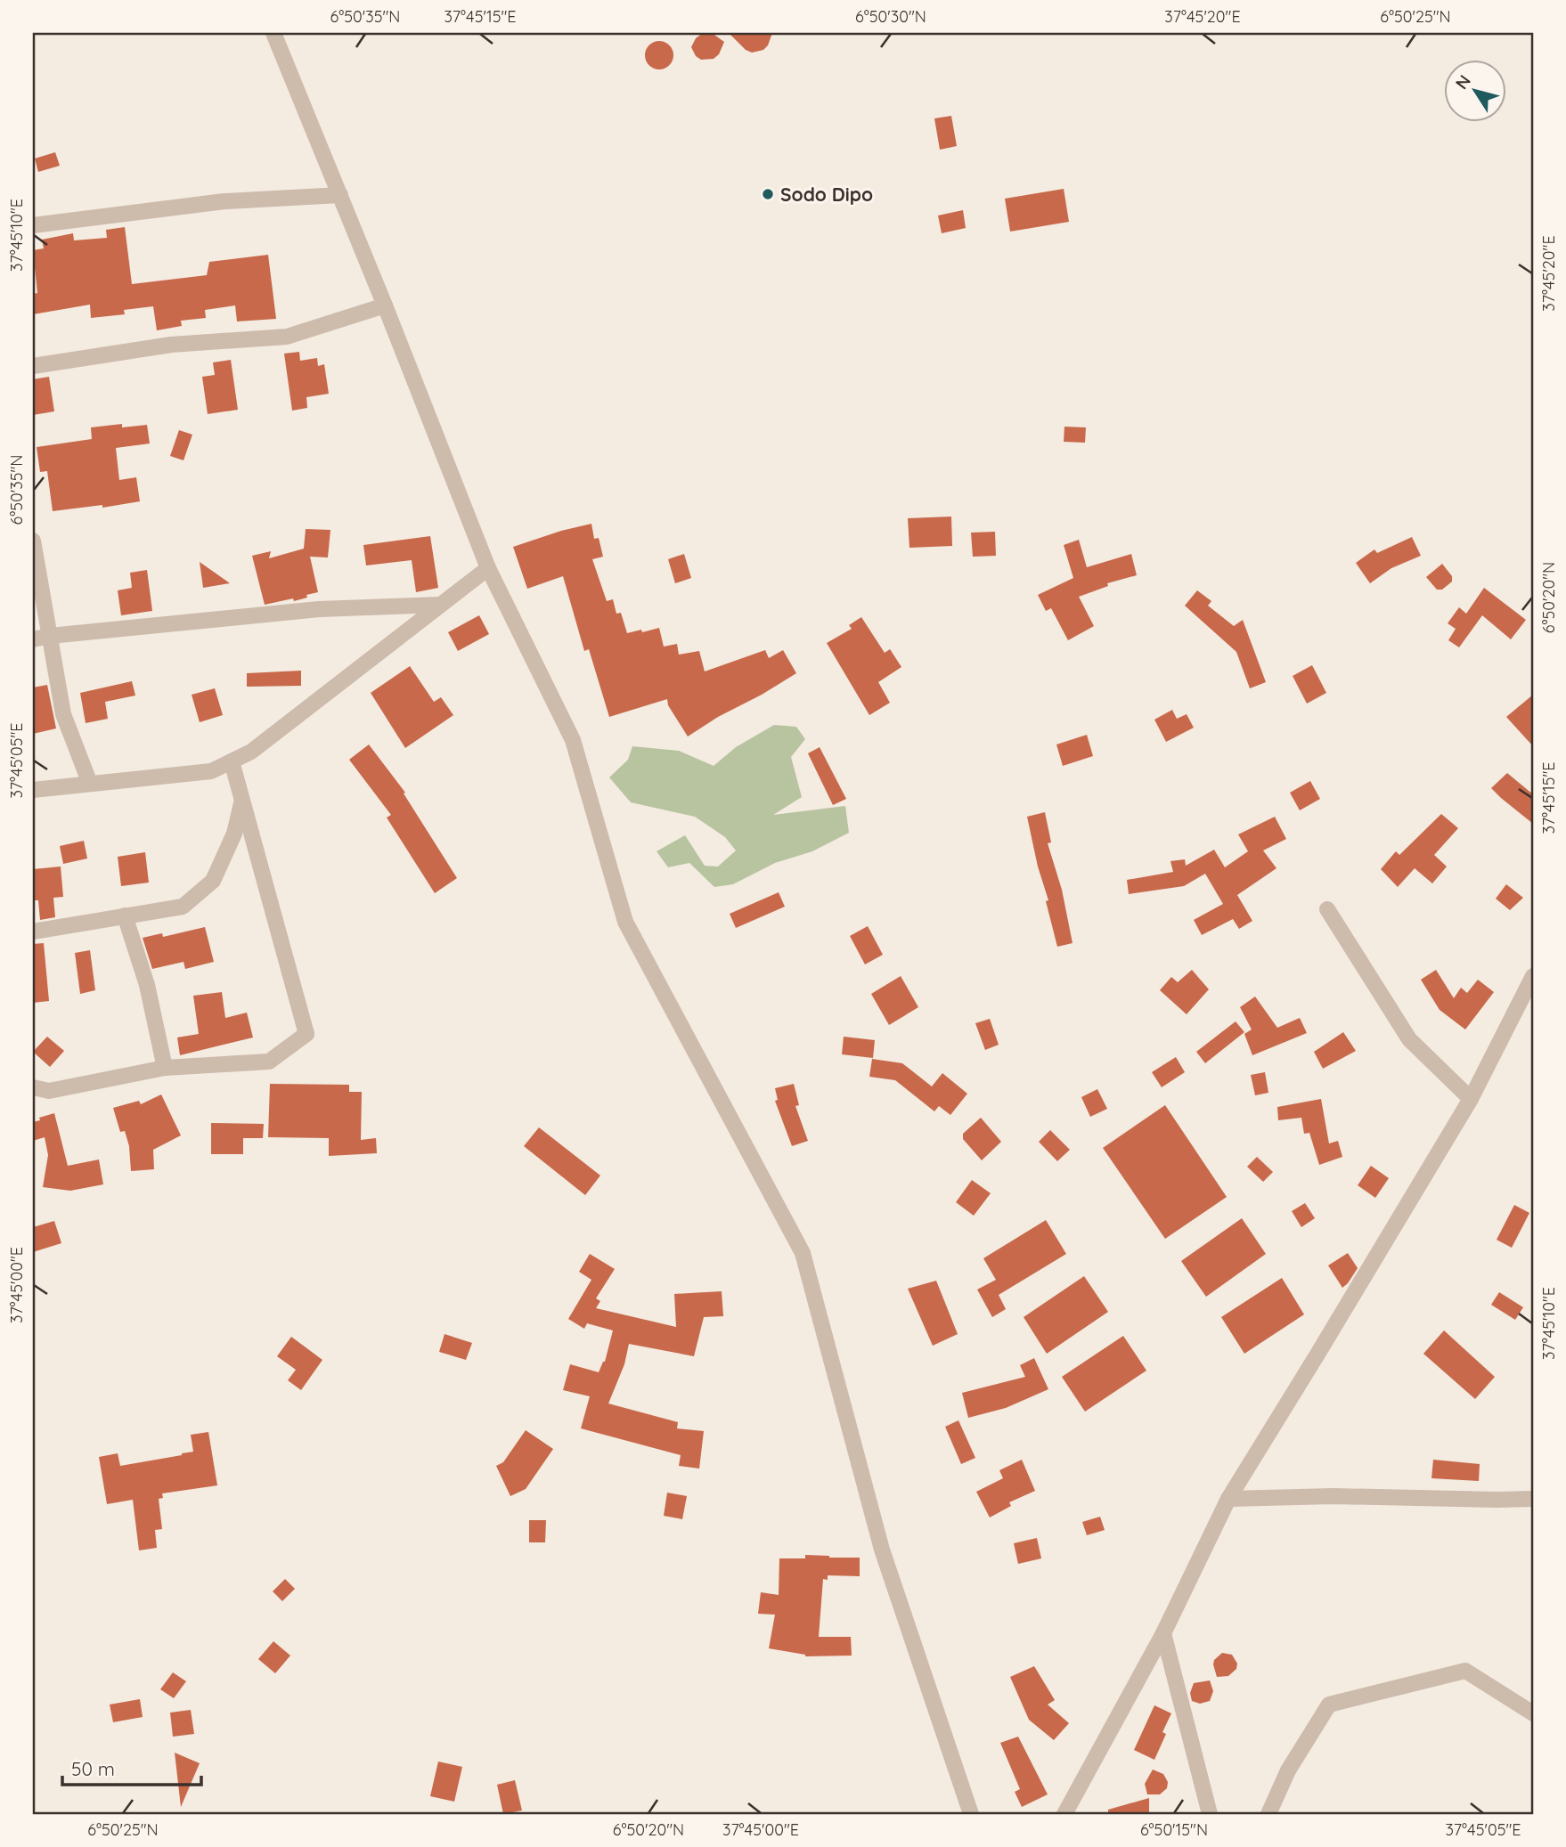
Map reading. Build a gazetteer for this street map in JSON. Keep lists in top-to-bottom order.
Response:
{
  "places": ["Sodo Dipo"],
  "scale_bar": "50 m",
  "north": "top left",
  "coordinates": [
    "6°50'35\"N",
    "37°45'15\"E",
    "6°50'30\"N",
    "37°45'20\"E",
    "6°50'25\"N",
    "37°45'10\"E",
    "6°50'20\"N",
    "37°45'05\"E",
    "37°45'00\"E",
    "6°50'15\"N"
  ]
}
